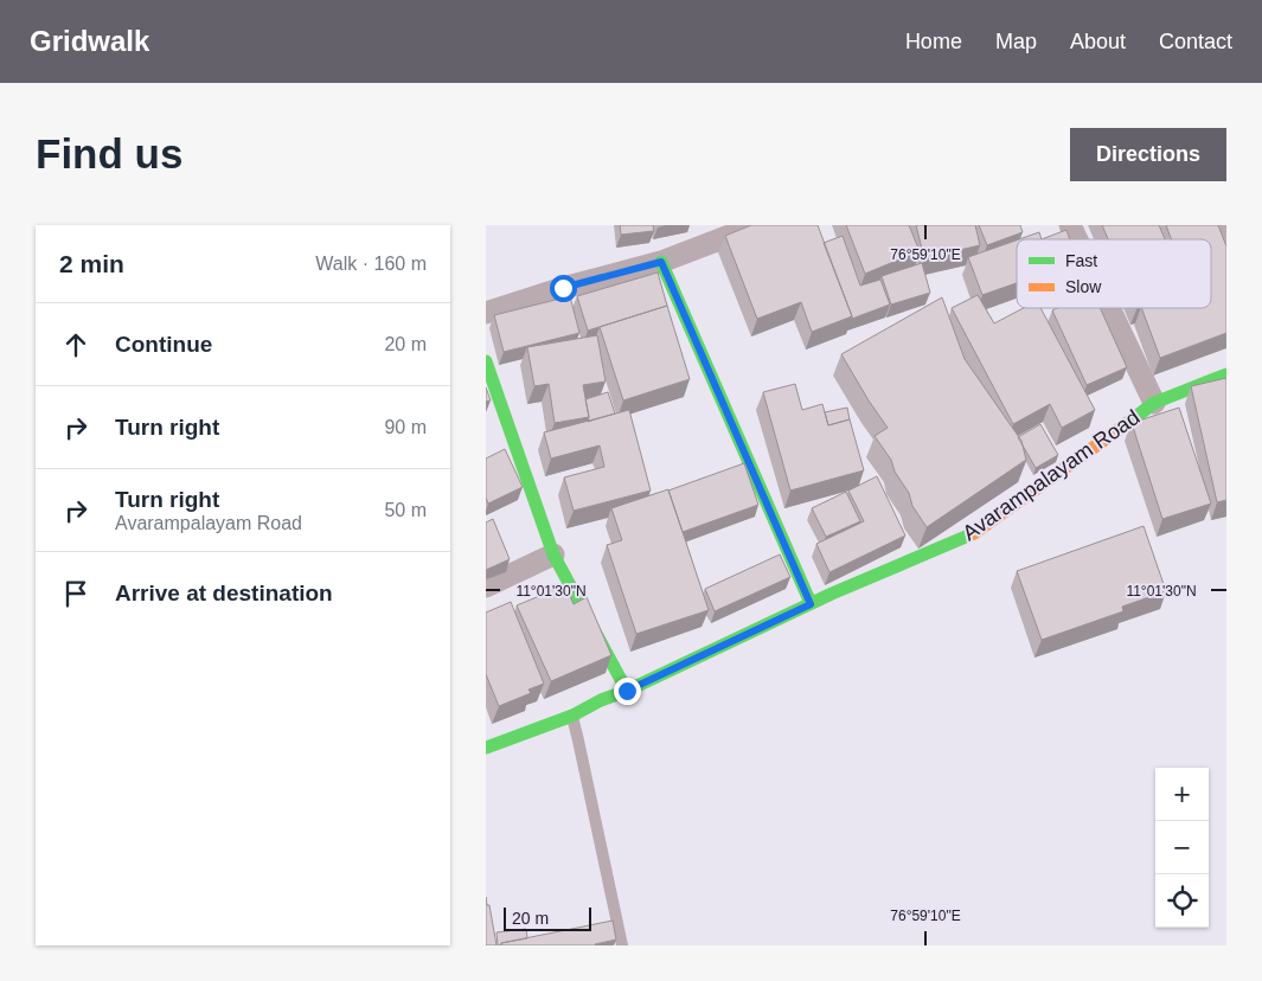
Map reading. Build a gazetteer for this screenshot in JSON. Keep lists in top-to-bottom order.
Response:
{
  "streets": {
    "street": ["Avarampalayam Road"]
  },
  "legend": ["Fast", "Slow"],
  "scale_bar": "20 m",
  "page": {
    "header": "Gridwalk",
    "nav": [
      "Home",
      "Map",
      "About",
      "Contact"
    ],
    "buttons": "Directions",
    "title": "Find us",
    "heading": ["2 min", "Walk · 160 m"],
    "list": [
      ["Continue", "20 m"],
      ["Turn right", "90 m"],
      ["Turn right", "Avarampalayam Road", "50 m"],
      "Arrive at destination"
    ],
    "map_buttons": ["+", "−"],
    "scale": "20 m"
  },
  "coordinates": ["76°59'10\"E", "11°01'30\"N"]
}
